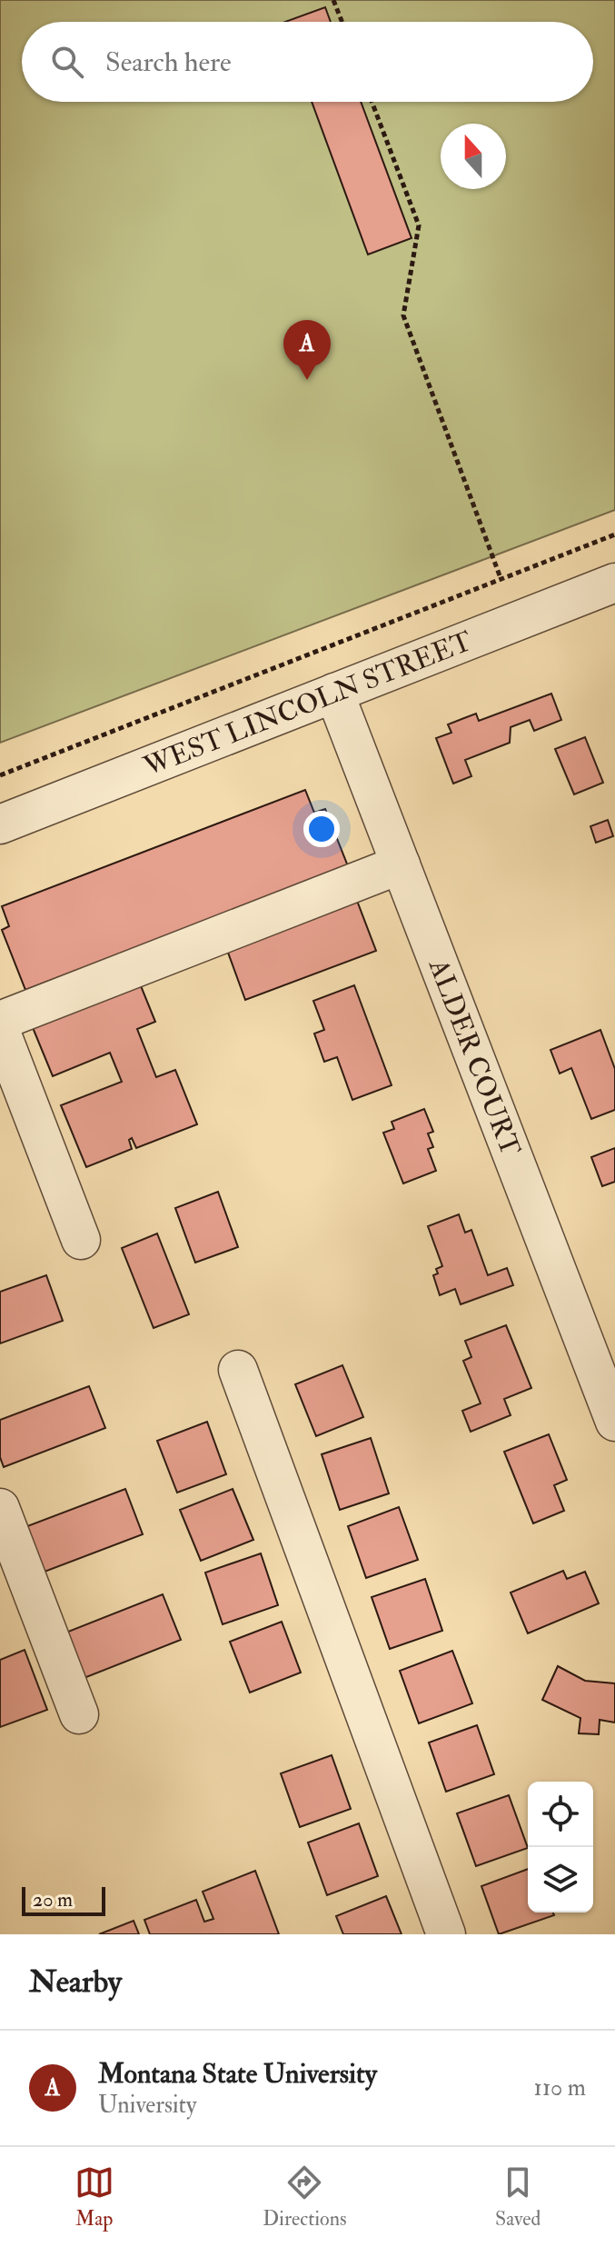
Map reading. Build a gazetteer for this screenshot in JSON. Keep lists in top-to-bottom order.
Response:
{
  "streets": {
    "street": ["WEST LINCOLN STREET", "ALDER COURT"]
  },
  "crossings": [
    ["WEST LINCOLN STREET", "ALDER COURT"]
  ],
  "scale_bar": "20 m",
  "north": "top",
  "page": {
    "search": "Search here",
    "pins": "A",
    "scale": "20 m",
    "heading": "Nearby",
    "list": [
      {
        "mark": "A",
        "name": "Montana State University",
        "note": "University",
        "value": "110 m"
      }
    ],
    "nav": ["Map", "Directions", "Saved"]
  }
}
